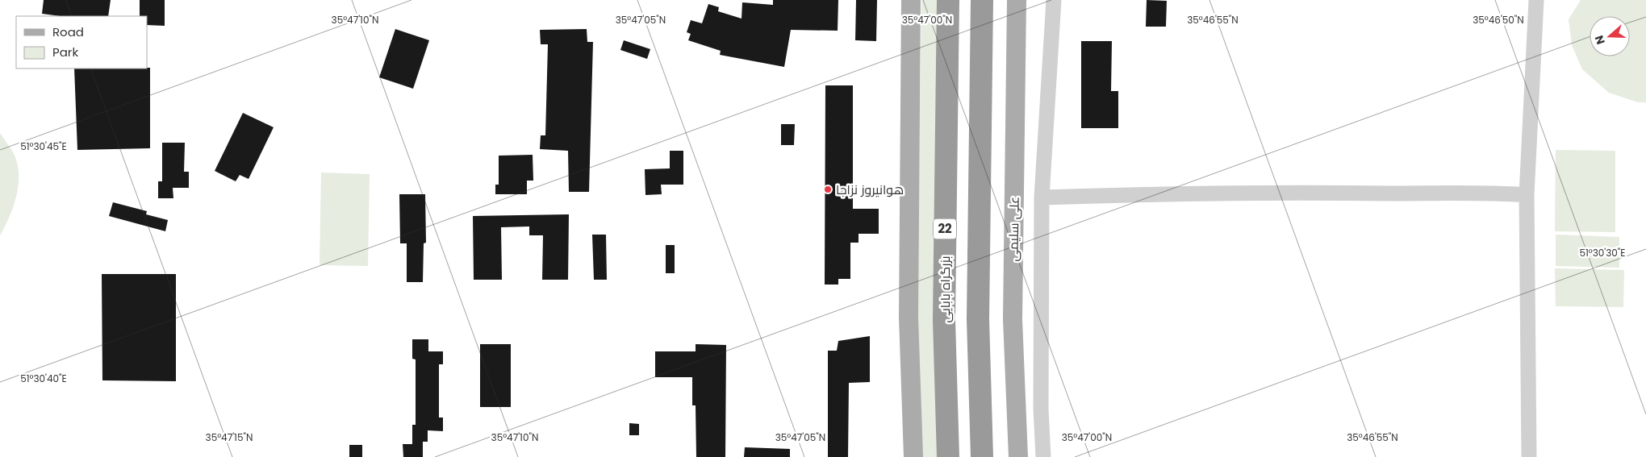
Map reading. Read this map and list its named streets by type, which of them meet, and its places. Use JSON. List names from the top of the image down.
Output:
{
  "streets": {
    "highway": ["22", "بزرگراه بابایی"],
    "main road": ["علی سلیمی"]
  },
  "places": ["هوانیروز نزاجا"],
  "legend": ["Road", "Park"],
  "north": "left",
  "coordinates": [
    "35°47'10\"N",
    "35°47'05\"N",
    "35°47'00\"N",
    "35°46'50\"N",
    "35°46'55\"N",
    "51°30'45\"E",
    "51°30'30\"E",
    "51°30'40\"E",
    "35°47'15\"N"
  ]
}
